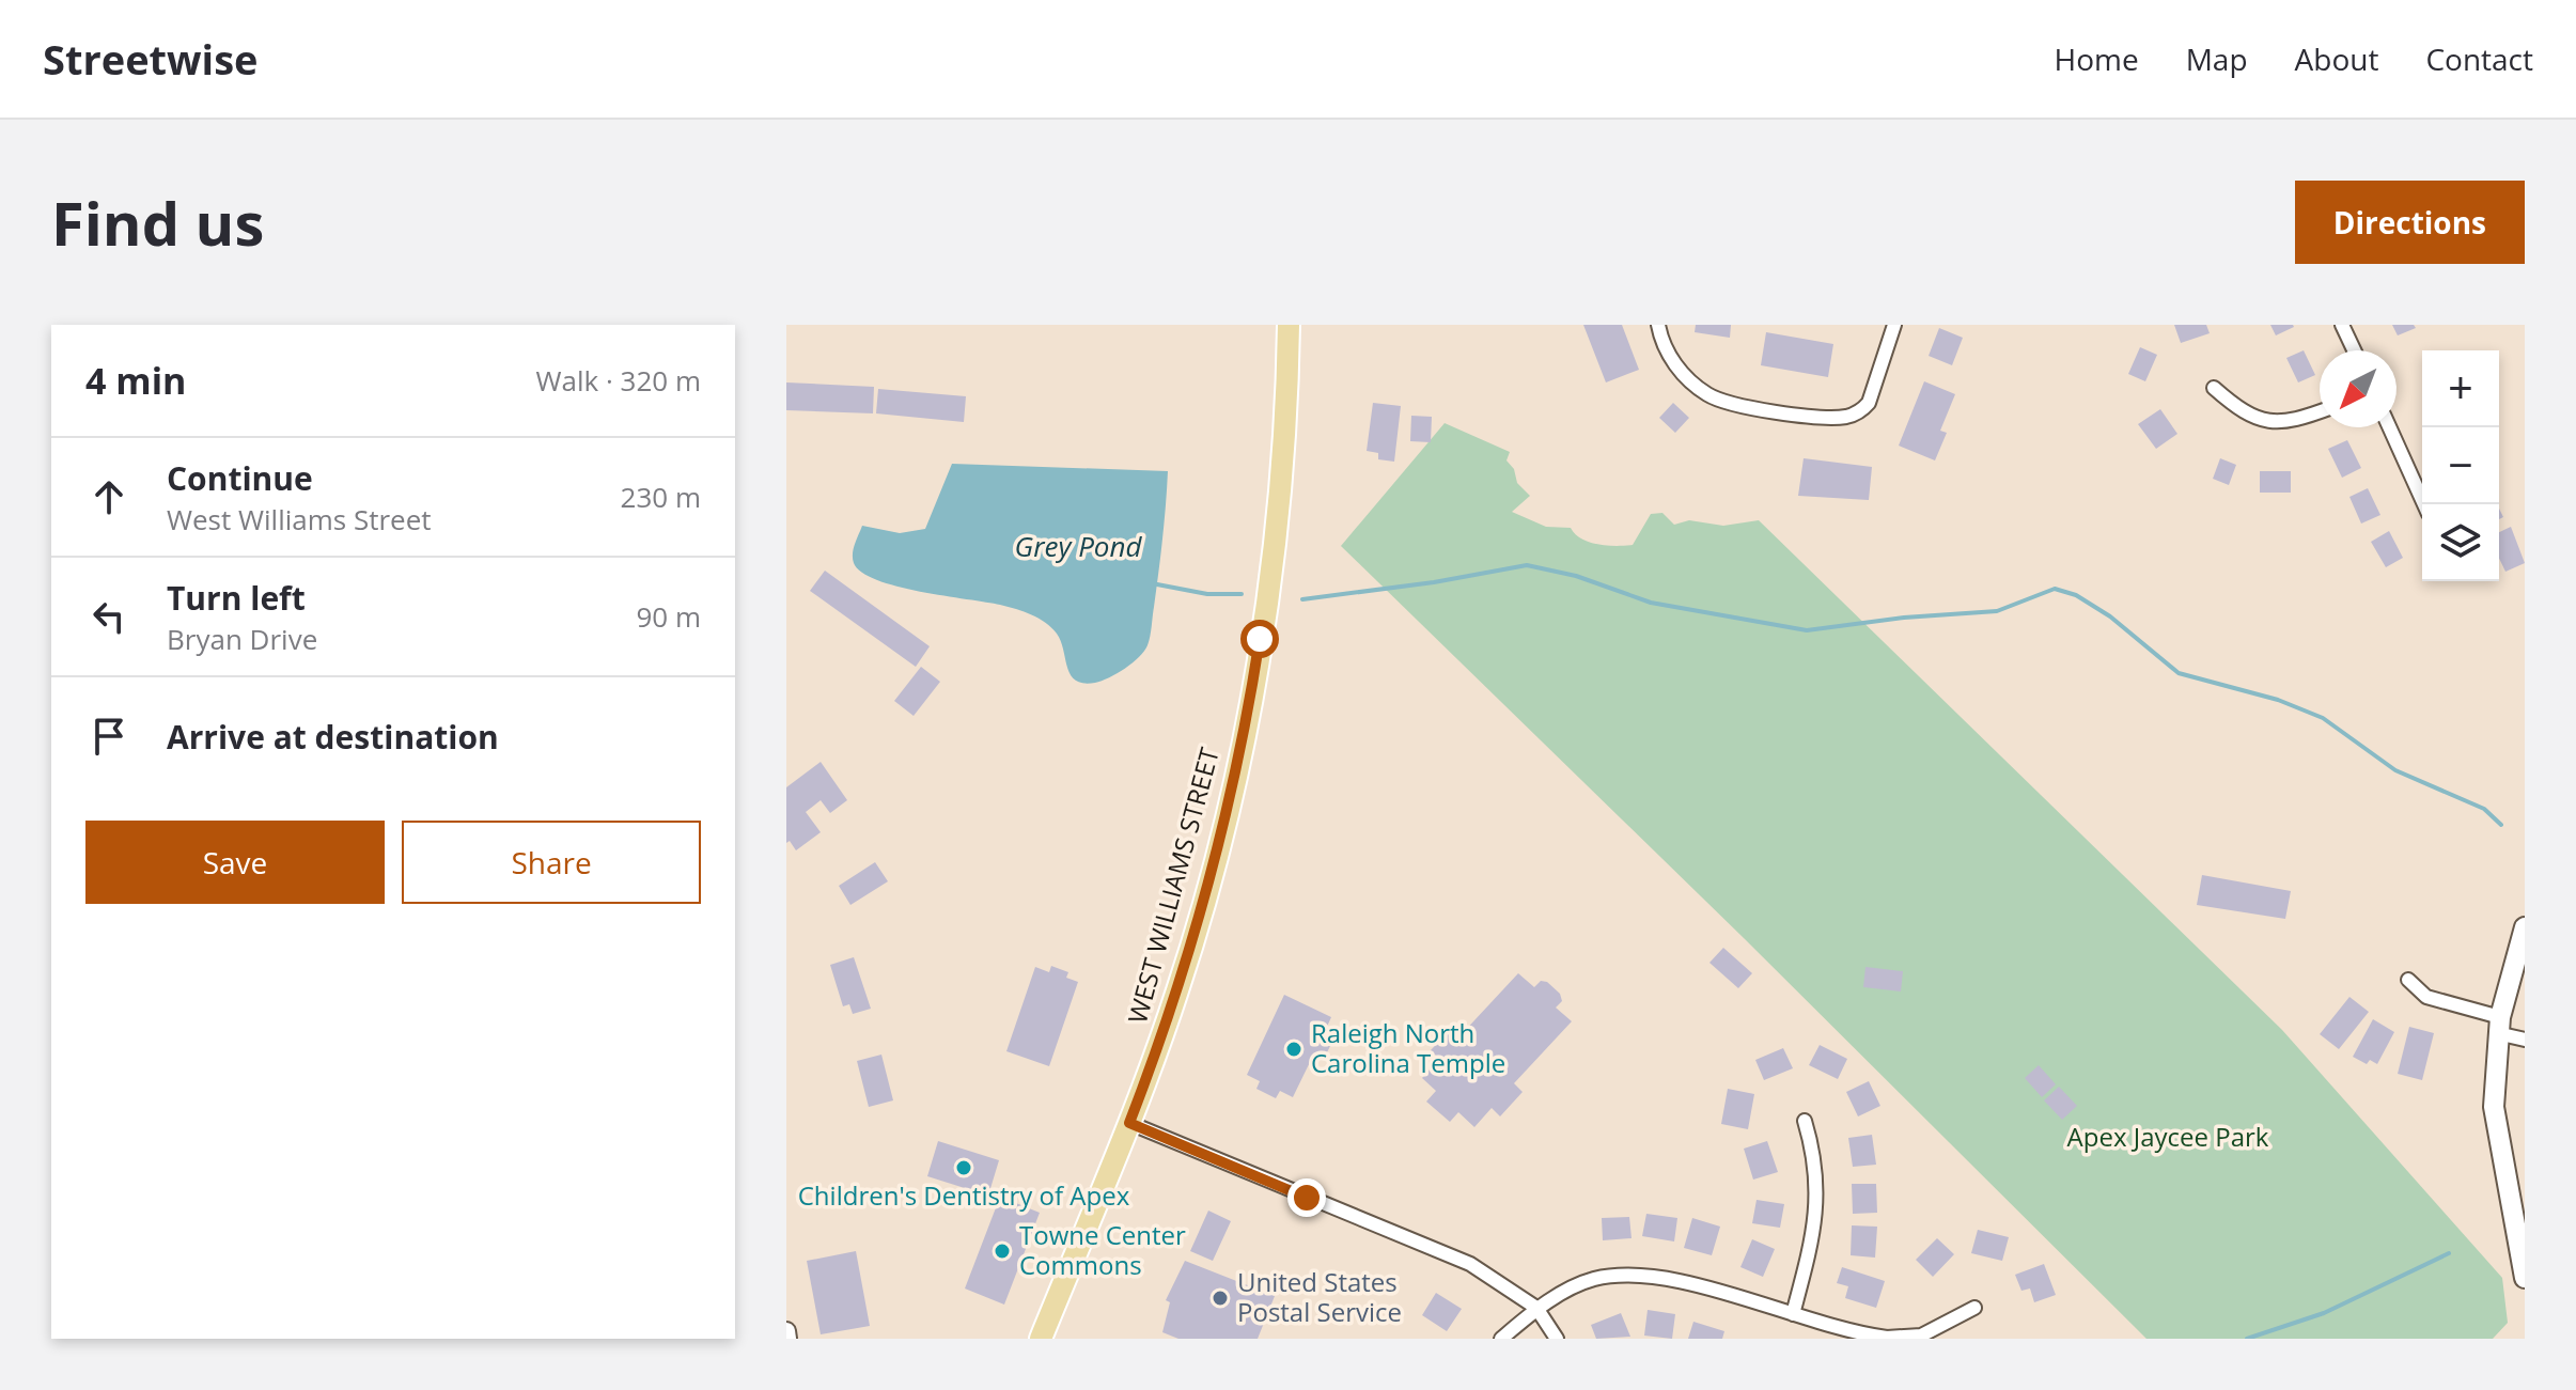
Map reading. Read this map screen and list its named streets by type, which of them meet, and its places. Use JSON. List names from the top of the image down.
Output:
{
  "streets": {
    "main road": ["WEST WILLIAMS STREET"]
  },
  "water": ["Grey Pond"],
  "parks": ["Apex Jaycee Park"],
  "places": [
    "Raleigh North Carolina Temple",
    "Children's Dentistry of Apex",
    "Towne Center Commons",
    "United States Postal Service"
  ],
  "north": "bottom left",
  "page": {
    "header": "Streetwise",
    "nav": [
      "Home",
      "Map",
      "About",
      "Contact"
    ],
    "buttons": [
      "Directions",
      ["Save", "Share"]
    ],
    "title": "Find us",
    "heading": ["4 min", "Walk · 320 m"],
    "map_buttons": ["+", "−"],
    "list": [
      ["Continue", "West Williams Street", "230 m"],
      ["Turn left", "Bryan Drive", "90 m"],
      "Arrive at destination"
    ]
  }
}
